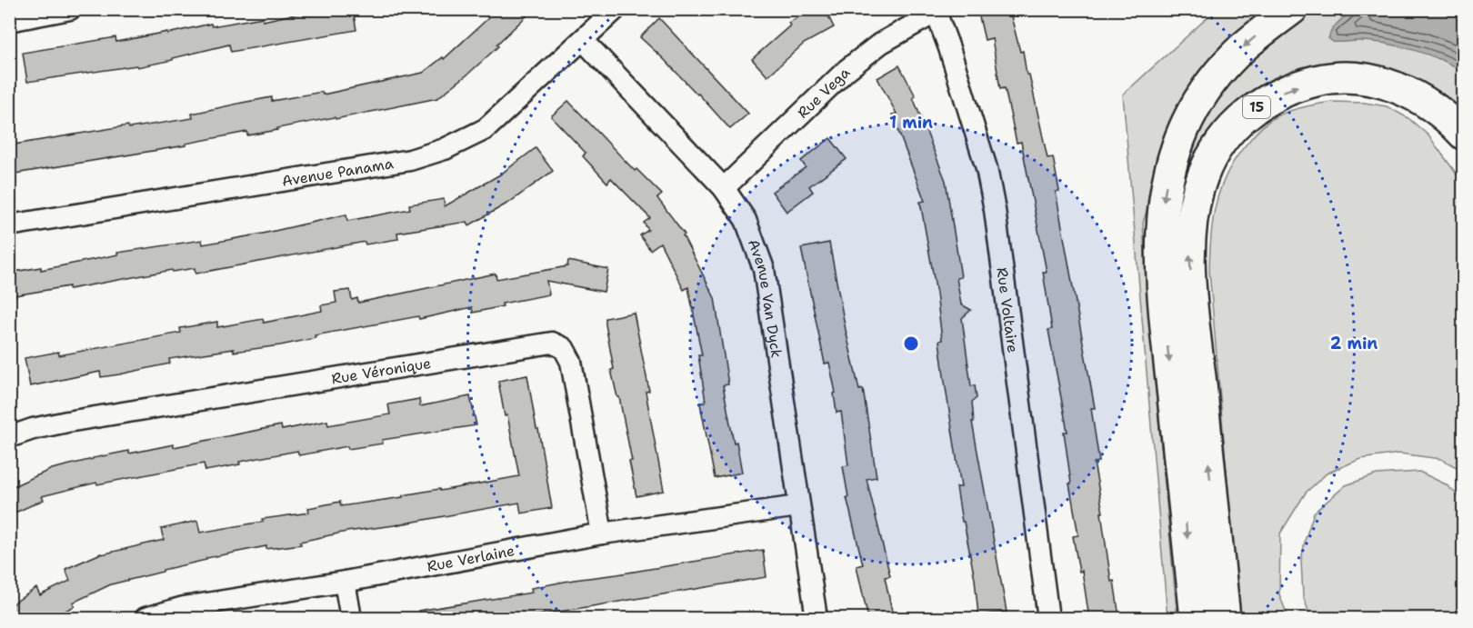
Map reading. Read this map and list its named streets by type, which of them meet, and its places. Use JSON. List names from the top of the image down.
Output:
{
  "streets": {
    "highway": ["15"],
    "street": [
      "Rue Vega",
      "Avenue Panama",
      "Avenue Van Dyck",
      "Rue Voltaire",
      "Rue Véronique",
      "Rue Verlaine"
    ]
  },
  "crossings": [
    ["Rue Vega", "Avenue Van Dyck"],
    ["Rue Vega", "Rue Voltaire"],
    ["Avenue Panama", "Avenue Van Dyck"],
    ["Avenue Van Dyck", "Rue Verlaine"],
    ["Rue Véronique", "Rue Verlaine"]
  ],
  "rings": ["1 min", "2 min"]
}
